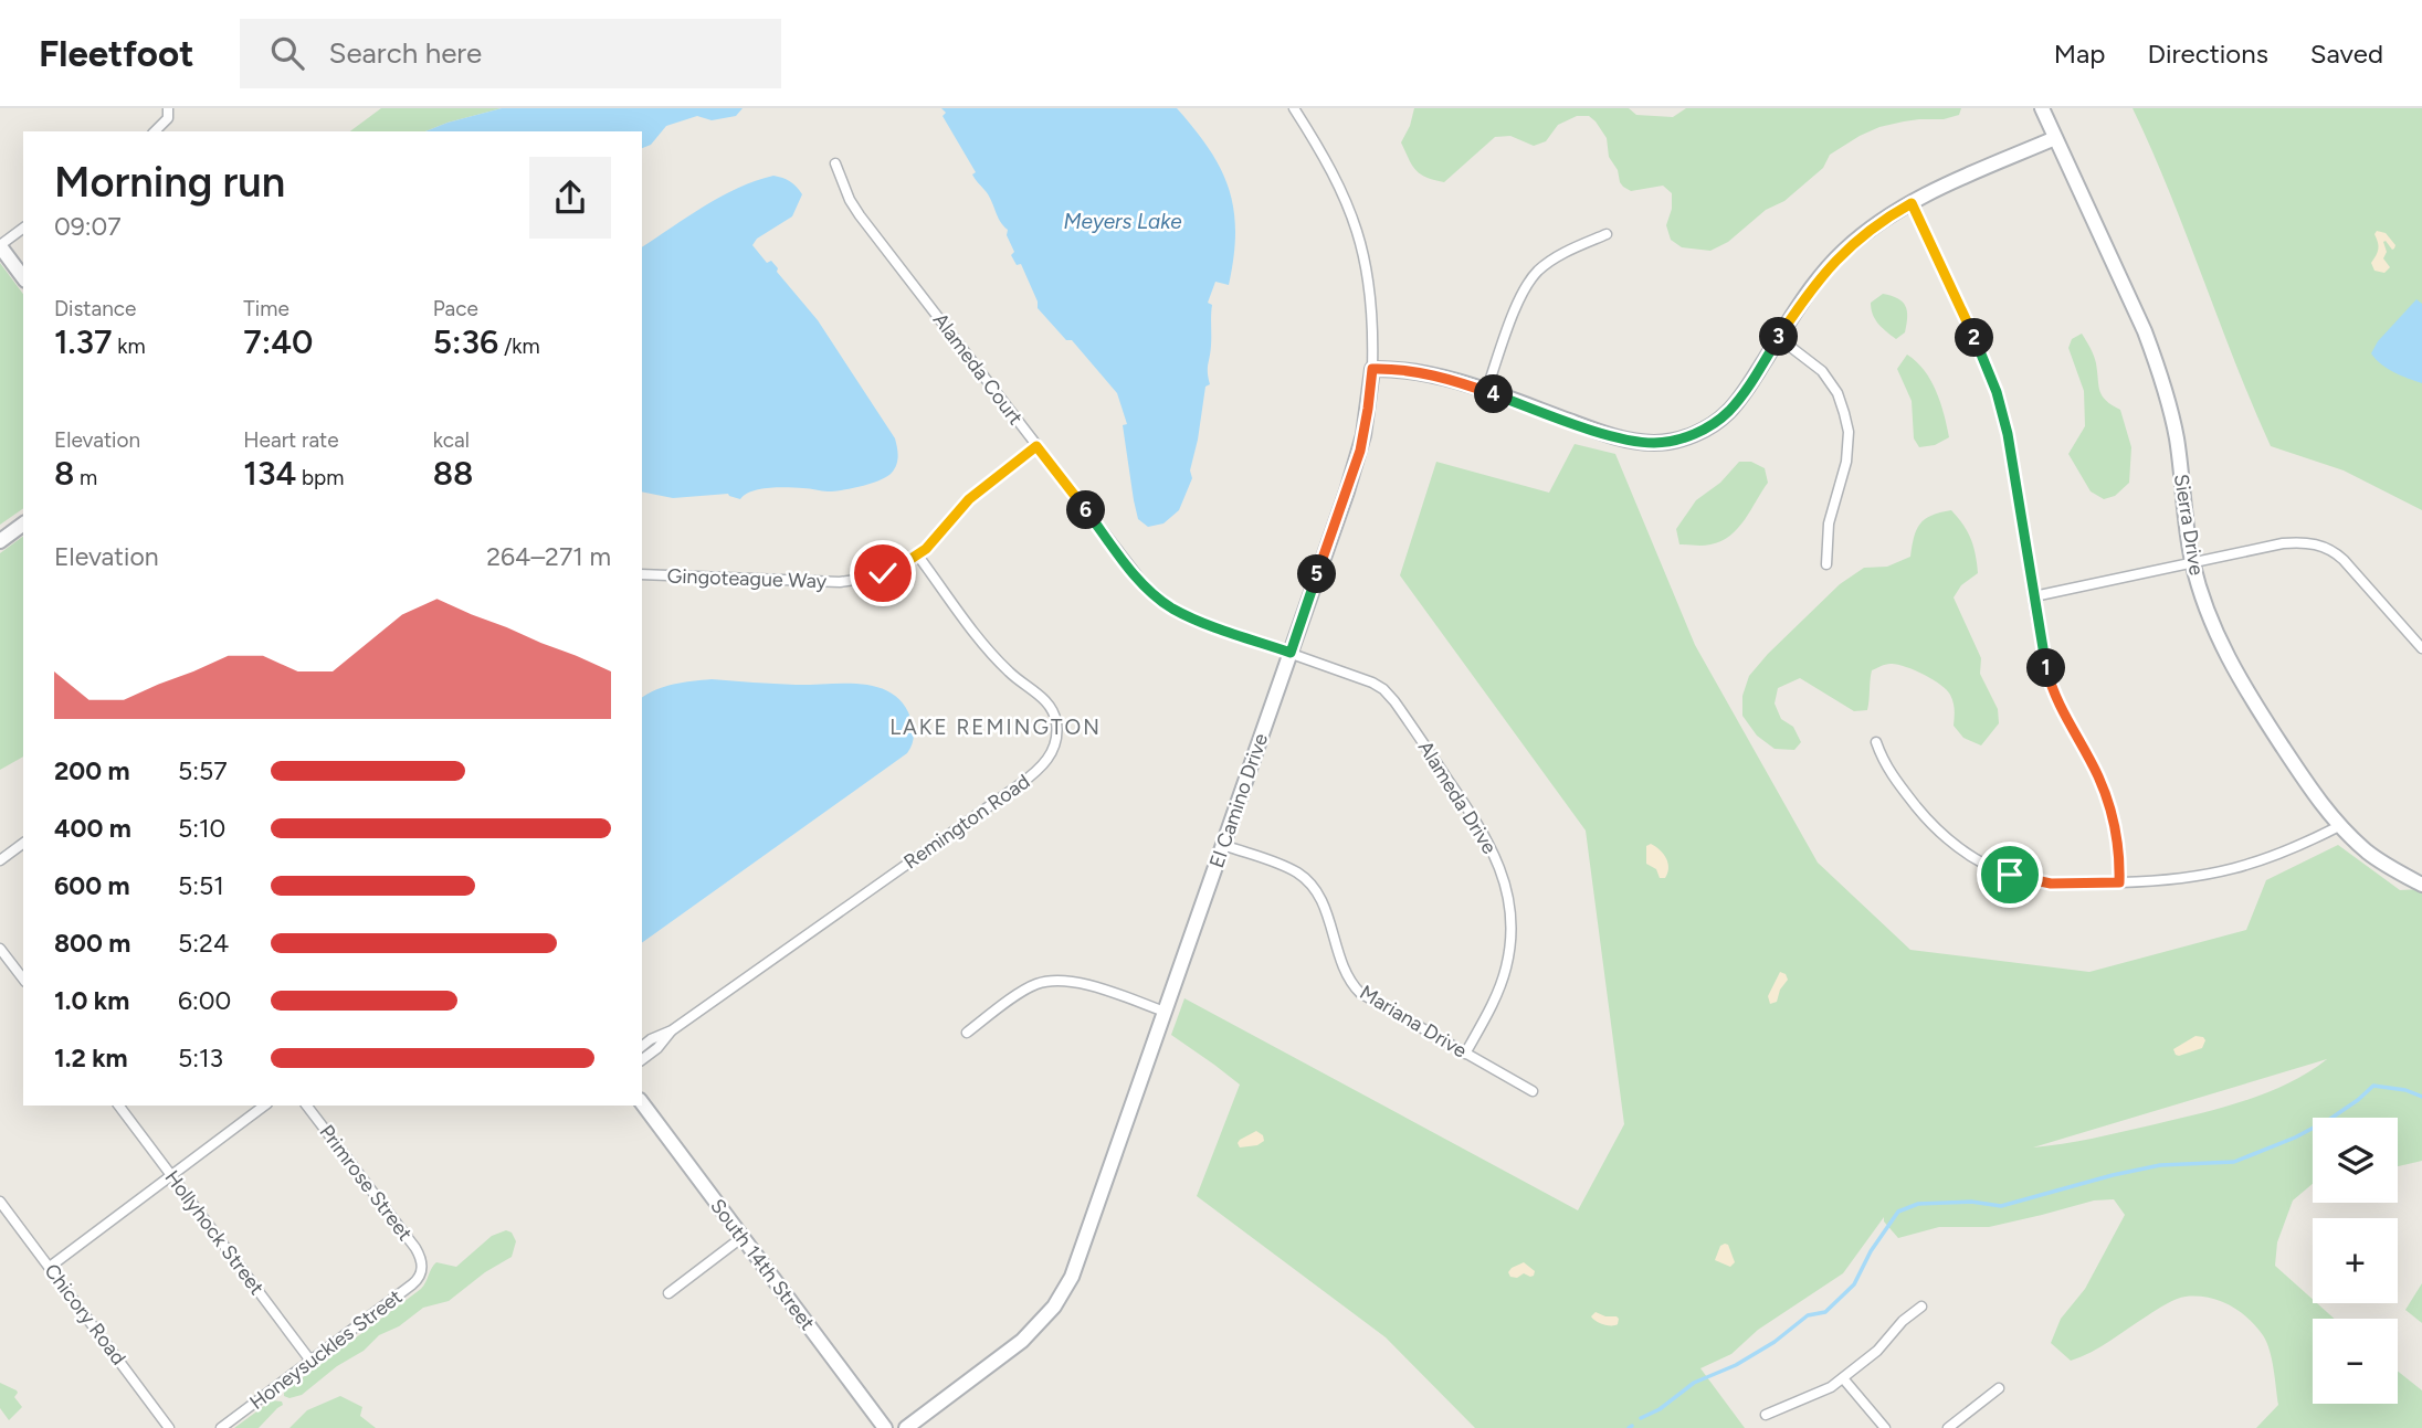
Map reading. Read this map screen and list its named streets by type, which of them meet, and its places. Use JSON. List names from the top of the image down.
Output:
{
  "streets": {
    "street": [
      "Alameda Court",
      "Sierra Drive",
      "Gingoteague Way",
      "Alameda Drive",
      "El Camino Drive",
      "Remington Road",
      "Mariana Drive",
      "Primrose Street",
      "Hollyhock Street",
      "South 14th Street",
      "Chicory Road",
      "Honeysuckles Street"
    ]
  },
  "crossings": [
    ["Alameda Court", "Gingoteague Way"],
    ["Alameda Court", "Alameda Drive"],
    ["Alameda Court", "El Camino Drive"],
    ["Gingoteague Way", "Remington Road"],
    ["Alameda Drive", "El Camino Drive"],
    ["Alameda Drive", "Mariana Drive"],
    ["El Camino Drive", "Mariana Drive"],
    ["Primrose Street", "Honeysuckles Street"],
    ["Hollyhock Street", "Honeysuckles Street"]
  ],
  "districts": ["LAKE REMINGTON"],
  "water": ["Meyers Lake"],
  "page": {
    "header": "Fleetfoot",
    "search": "Search here",
    "nav": ["Map", "Directions", "Saved"],
    "heading": ["Morning run", "09:07"],
    "stats": [
      ["Distance", "1.37 km"],
      ["Time", "7:40"],
      ["Pace", "5:36 /km"],
      ["Elevation", "8 m"],
      ["Heart rate", "134 bpm"],
      ["kcal", "88"]
    ],
    "pins": [
      "3",
      "2",
      "4",
      "6",
      "5",
      "1"
    ],
    "chart": ["Elevation", "264–271 m"],
    "list": [
      {
        "name": "200 m",
        "note": "5:57"
      },
      {
        "name": "400 m",
        "note": "5:10"
      },
      {
        "name": "600 m",
        "note": "5:51"
      },
      {
        "name": "800 m",
        "note": "5:24"
      },
      {
        "name": "1.0 km",
        "note": "6:00"
      },
      {
        "name": "1.2 km",
        "note": "5:13"
      }
    ],
    "map_buttons": ["+", "−"]
  }
}
